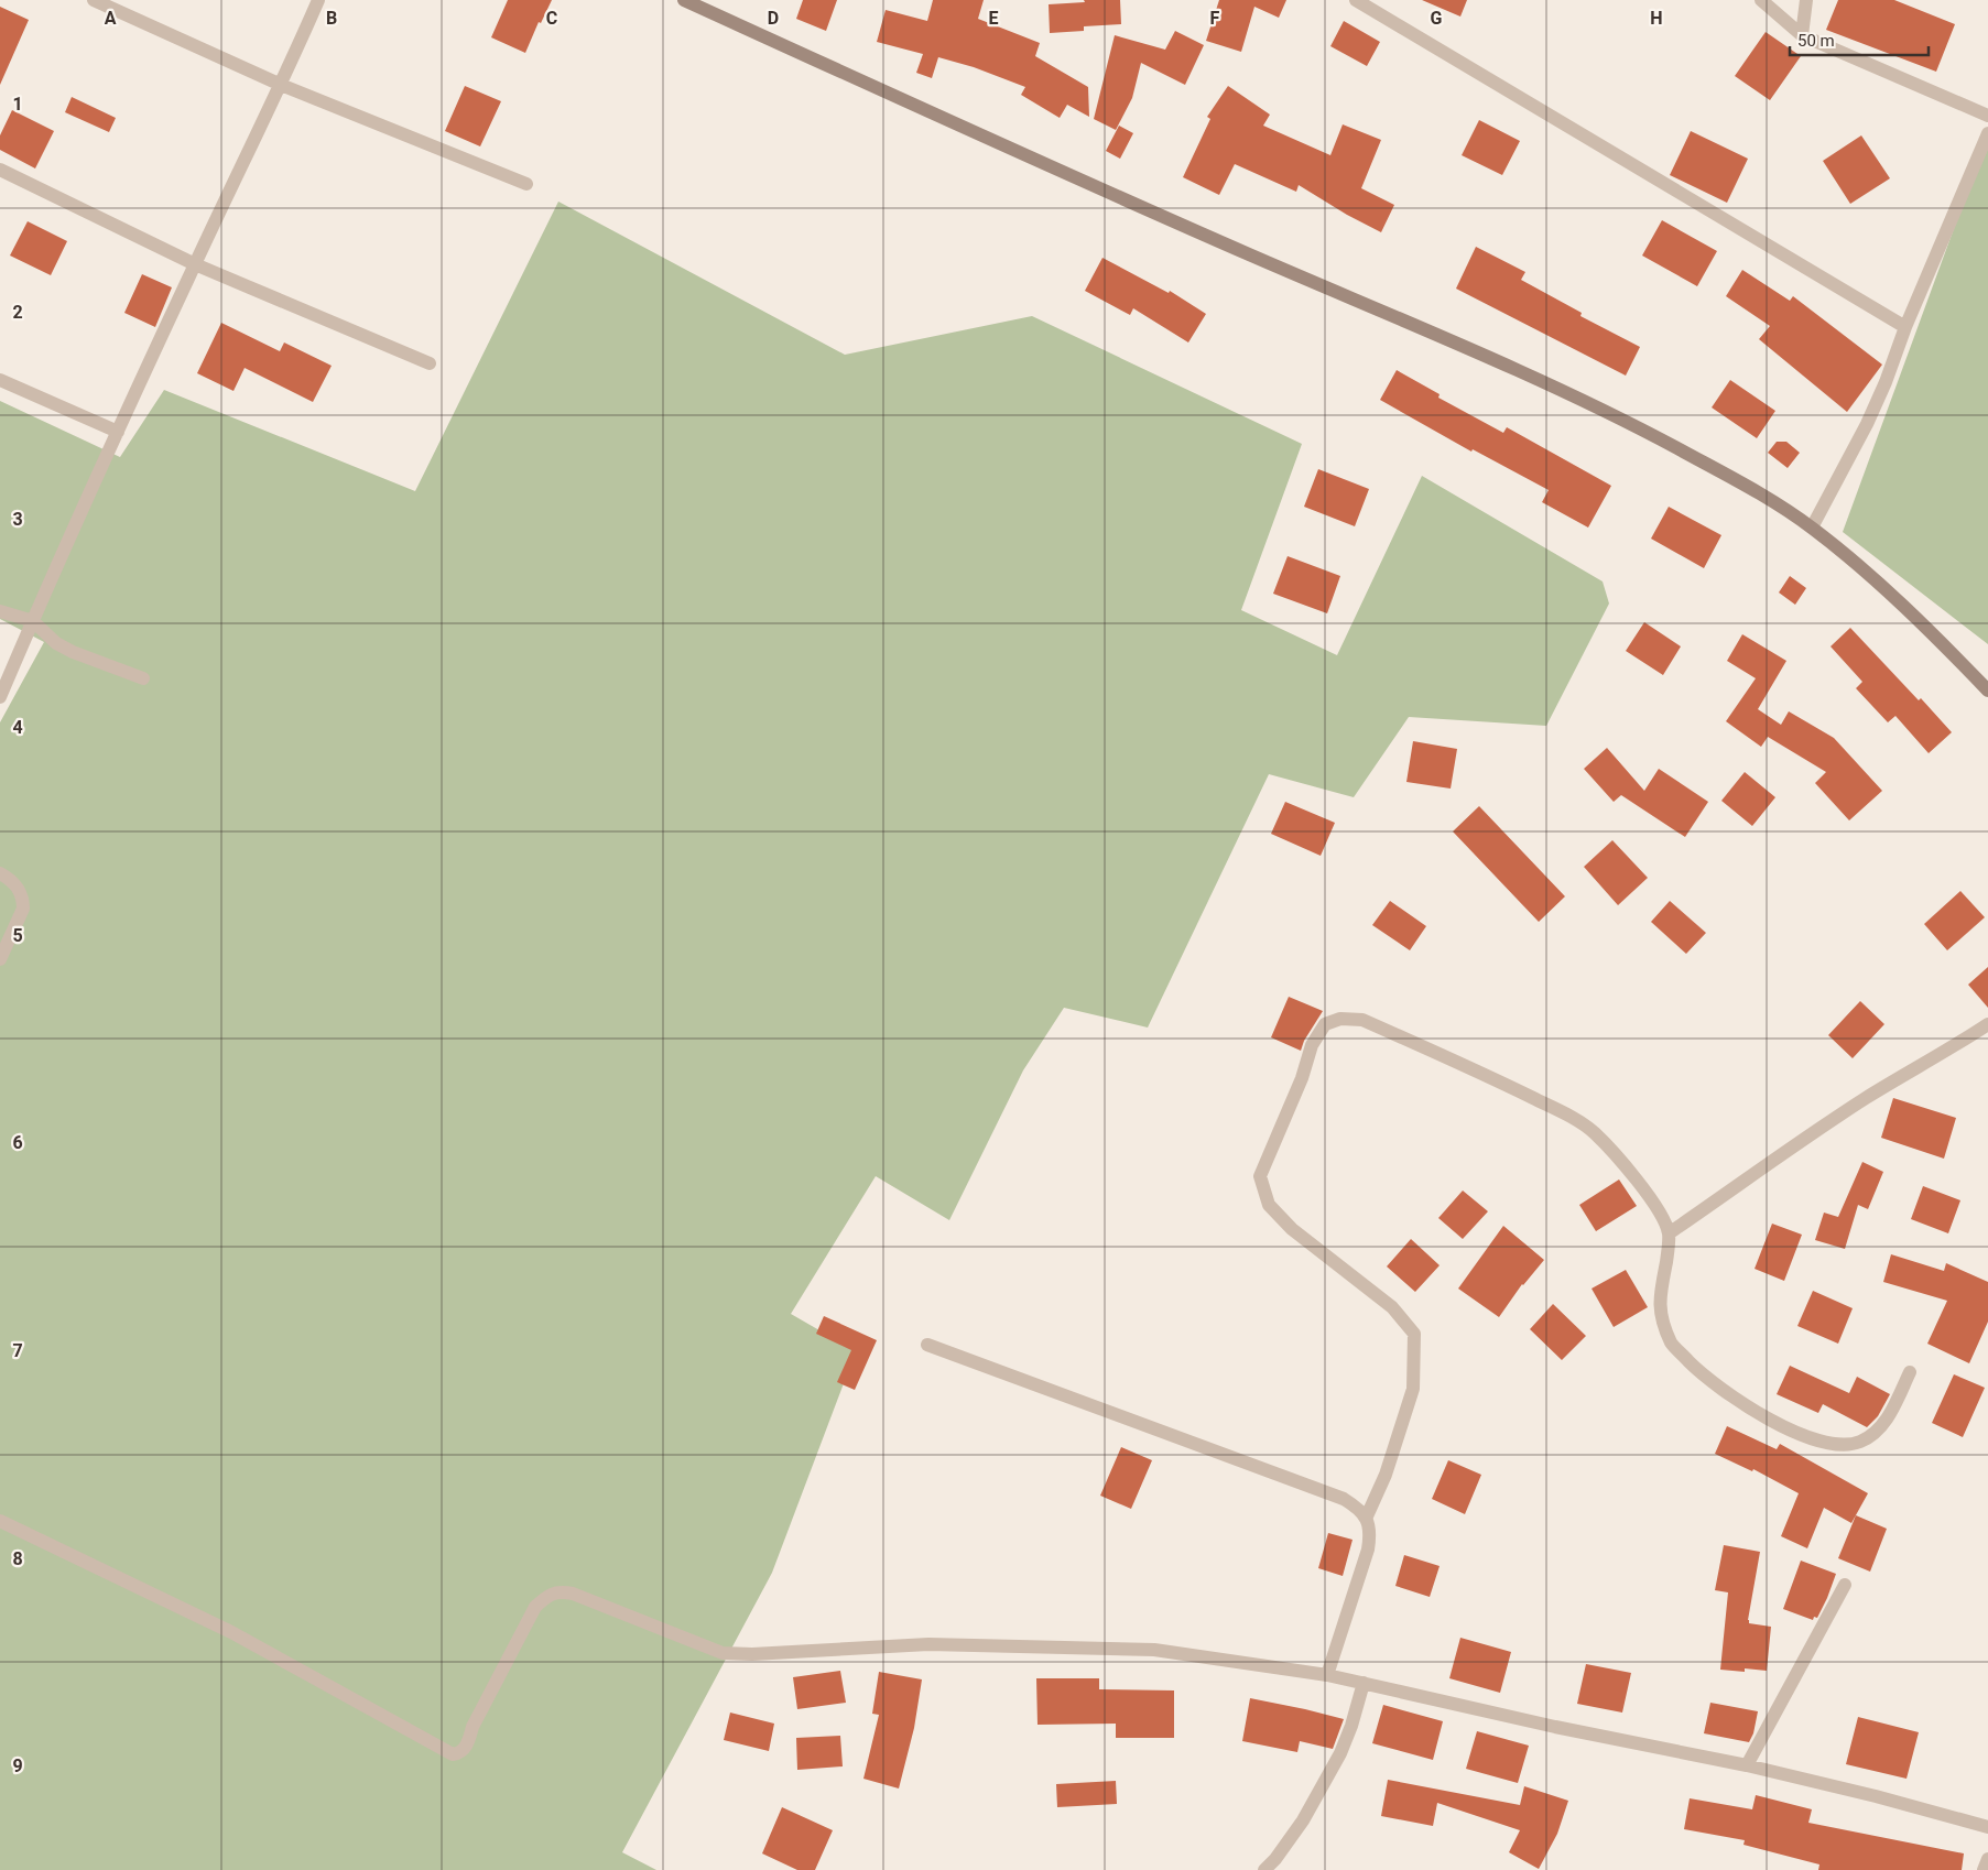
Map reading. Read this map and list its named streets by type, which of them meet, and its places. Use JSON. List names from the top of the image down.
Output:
{
  "scale_bar": "50 m",
  "grid": {
    "columns": [
      "A",
      "B",
      "C",
      "D",
      "E",
      "F",
      "G",
      "H"
    ],
    "rows": [
      "1",
      "2",
      "3",
      "4",
      "5",
      "6",
      "7",
      "8",
      "9"
    ]
  }
}
